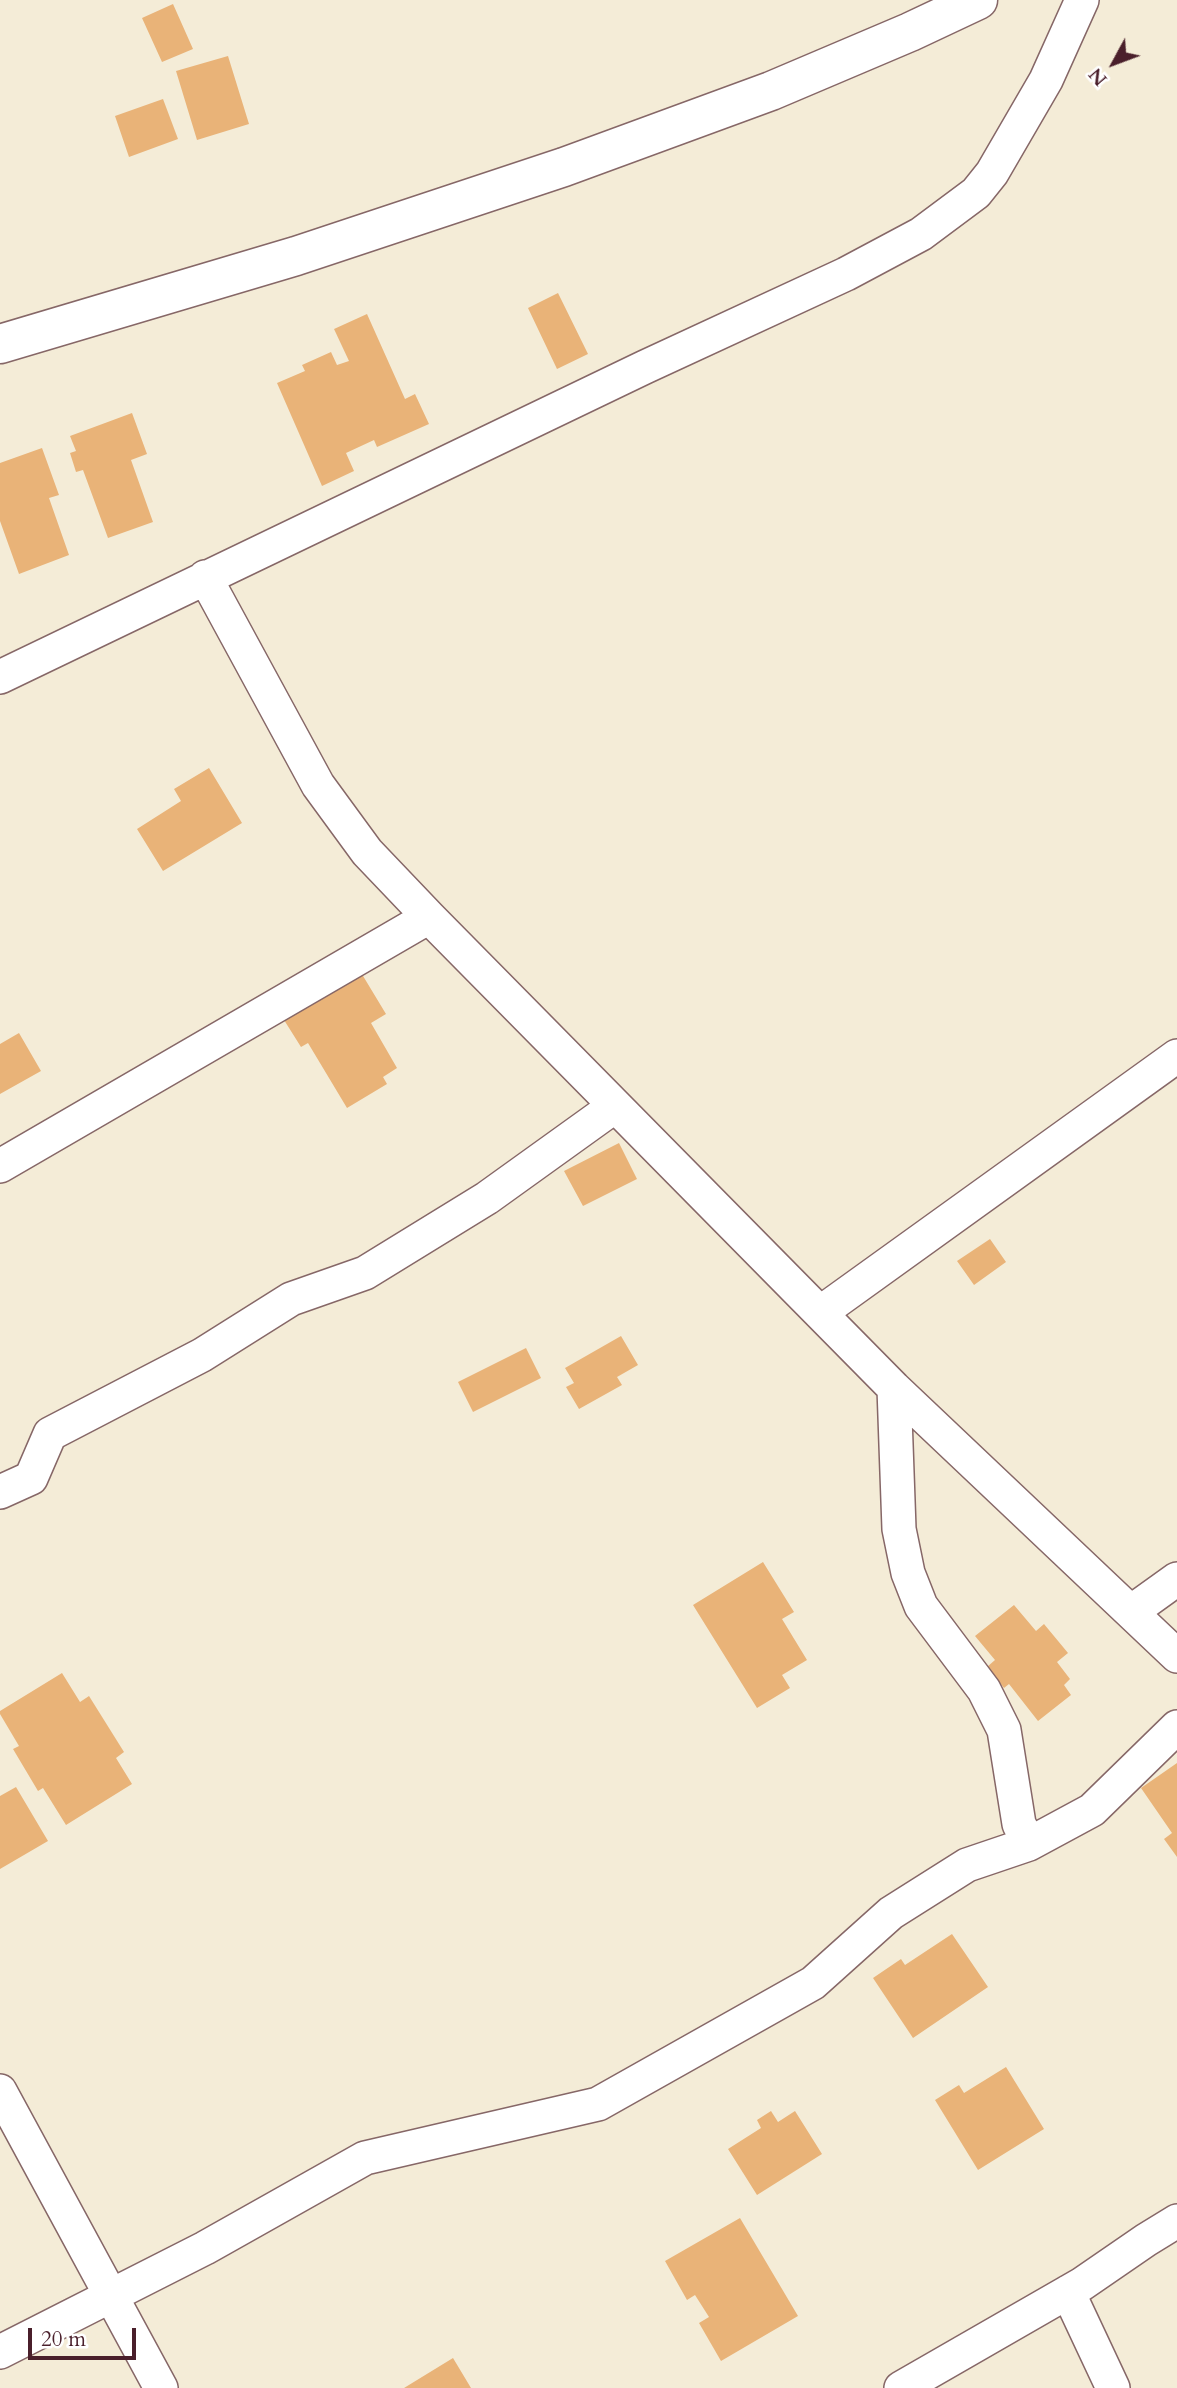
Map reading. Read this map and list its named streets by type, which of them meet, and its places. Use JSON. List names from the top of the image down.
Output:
{
  "scale_bar": "20 m",
  "north": "bottom left"
}
